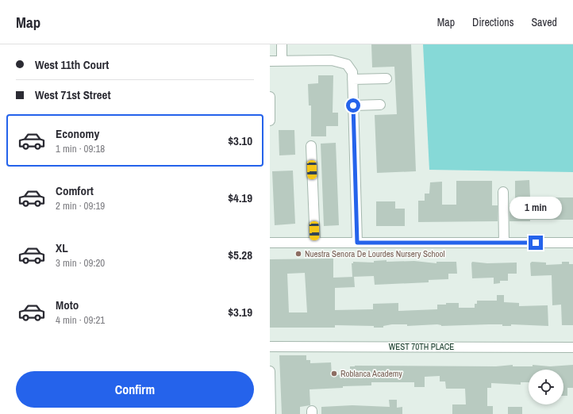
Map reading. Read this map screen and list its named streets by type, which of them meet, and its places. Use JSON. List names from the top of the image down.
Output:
{
  "streets": {
    "street": ["WEST 70TH PLACE"]
  },
  "places": ["Nuestra Senora De Lourdes Nursery School", "Roblanca Academy"],
  "page": {
    "header": "Map",
    "nav": ["Map", "Directions", "Saved"],
    "banner": ["West 11th Court", "West 71st Street"],
    "list": [
      {
        "name": "Economy",
        "note": "1 min · 09:18",
        "value": "$3.10"
      },
      {
        "name": "Comfort",
        "note": "2 min · 09:19",
        "value": "$4.19"
      },
      {
        "name": "XL",
        "note": "3 min · 09:20",
        "value": "$5.28"
      },
      {
        "name": "Moto",
        "note": "4 min · 09:21",
        "value": "$3.19"
      }
    ],
    "bubble": "1 min",
    "buttons": "Confirm"
  }
}
